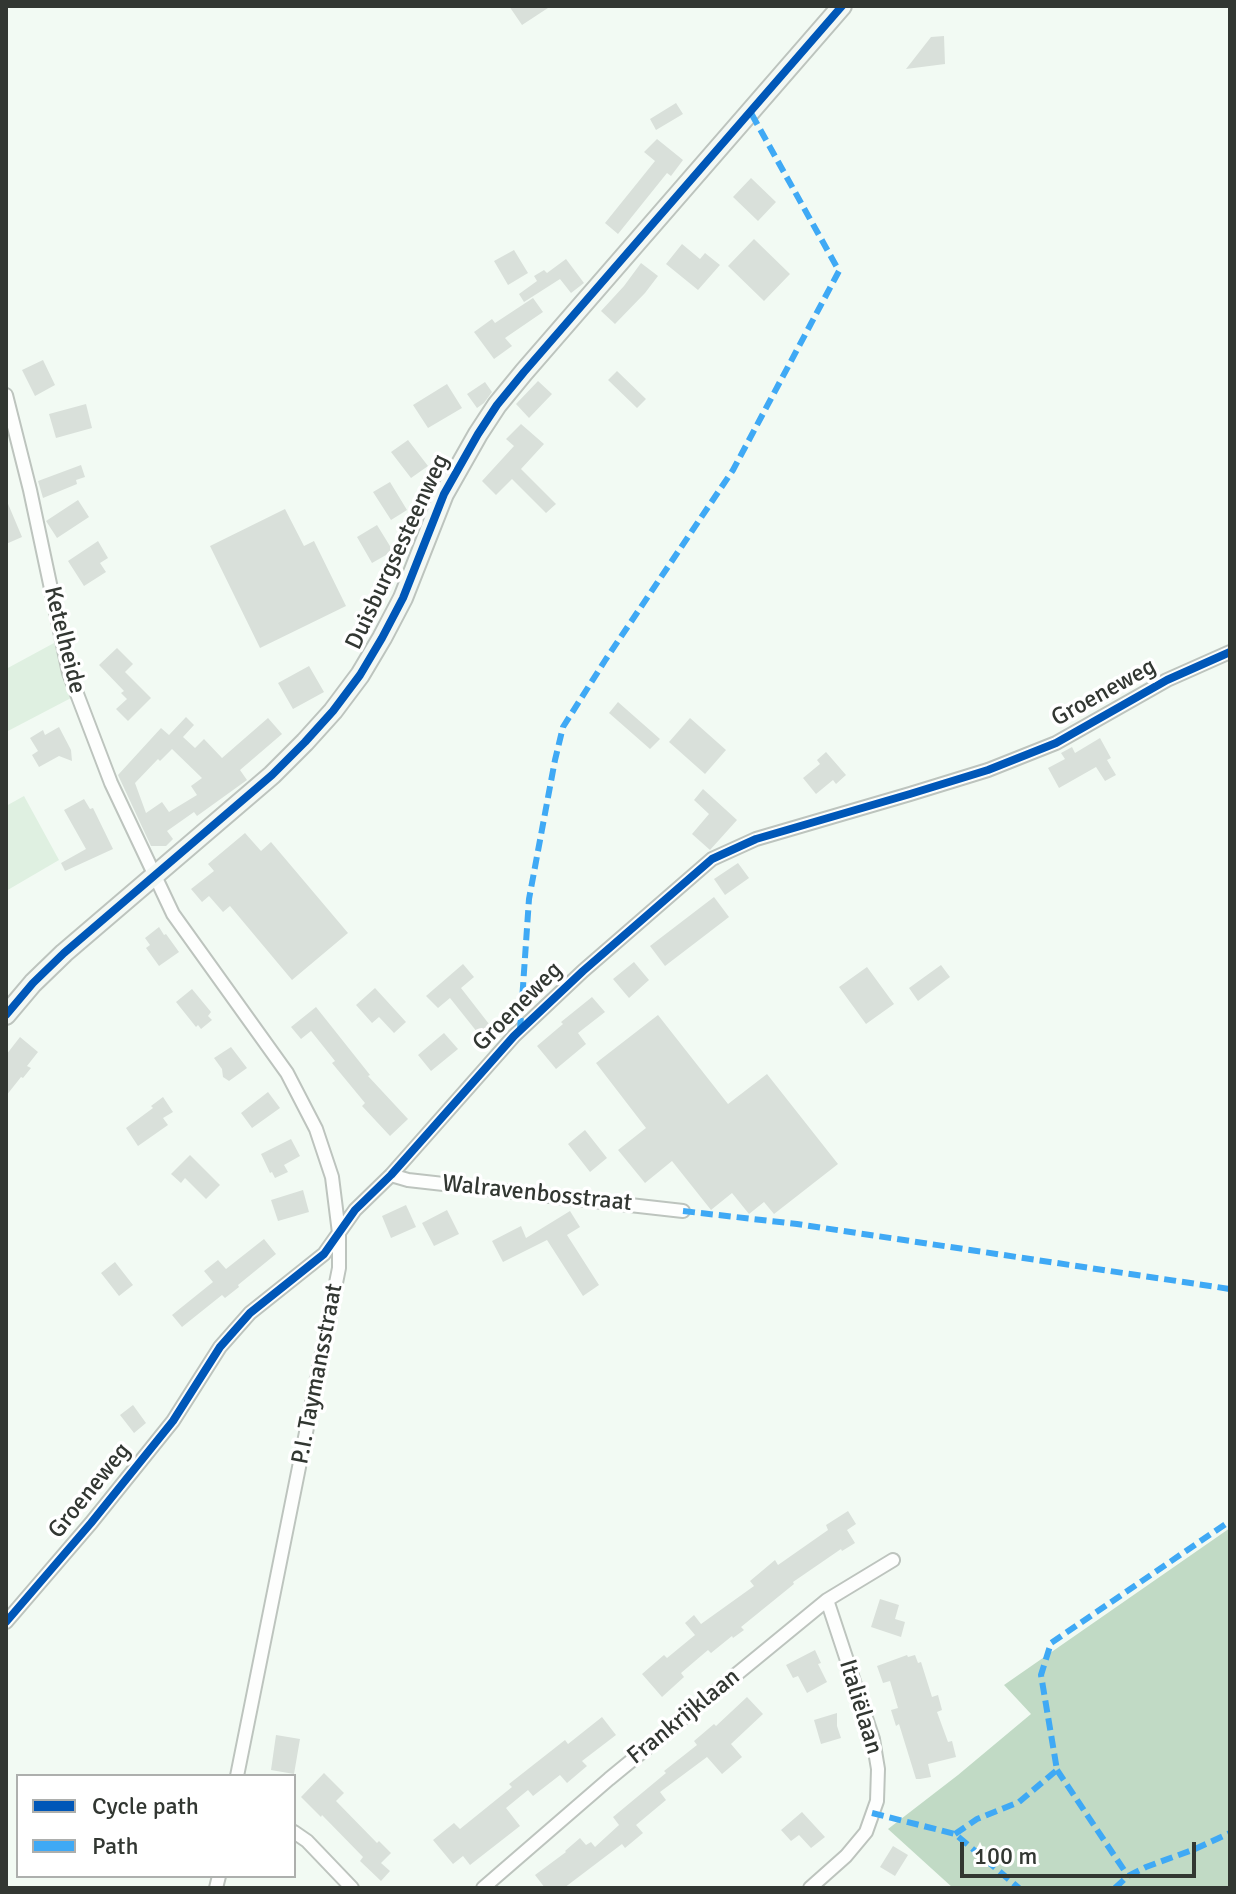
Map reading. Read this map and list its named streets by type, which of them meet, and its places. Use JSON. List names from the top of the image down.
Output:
{
  "streets": {
    "street": [
      "Duisburgsesteenweg",
      "Ketelheide",
      "Groeneweg",
      "Walravenbosstraat",
      "P.I. Taymansstraat",
      "Italiëlaan",
      "Frankrijklaan"
    ]
  },
  "crossings": [
    ["Duisburgsesteenweg", "Ketelheide"],
    ["Duisburgsesteenweg", "P.I. Taymansstraat"],
    ["Ketelheide", "P.I. Taymansstraat"],
    ["Groeneweg", "Walravenbosstraat"],
    ["Groeneweg", "P.I. Taymansstraat"],
    ["Italiëlaan", "Frankrijklaan"]
  ],
  "legend": ["Cycle path", "Path"],
  "scale_bar": "100 m"
}
